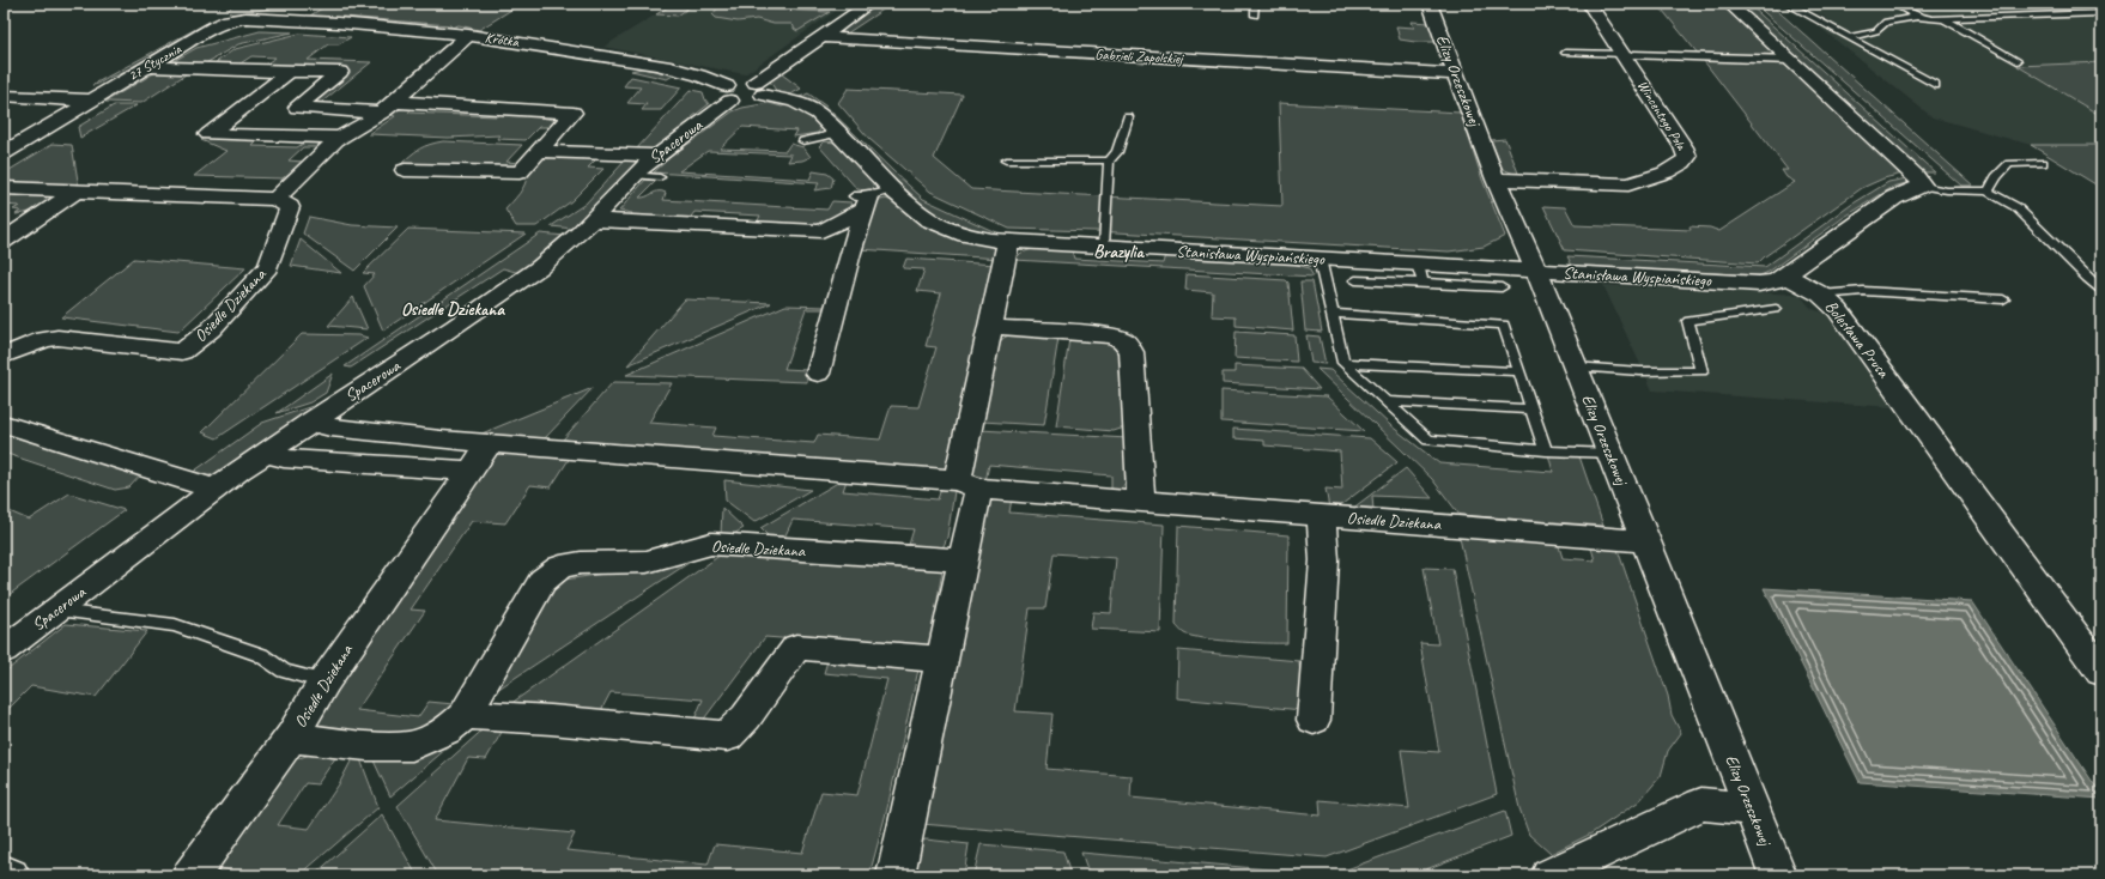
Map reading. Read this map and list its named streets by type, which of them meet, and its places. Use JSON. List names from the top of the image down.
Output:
{
  "streets": {
    "street": [
      "Krótka",
      "Gabrieli Zapolskiej",
      "27 Stycznia",
      "Elizy Orzeszkowej",
      "Wincentego Pola",
      "Spacerowa",
      "Stanisława Wyspiańskiego",
      "Osiedle Dziekana",
      "Bolesława Prusa"
    ]
  },
  "crossings": [
    ["Krótka", "27 Stycznia"],
    ["Krótka", "Spacerowa"],
    ["Gabrieli Zapolskiej", "Elizy Orzeszkowej"],
    ["Elizy Orzeszkowej", "Wincentego Pola"],
    ["Elizy Orzeszkowej", "Stanisława Wyspiańskiego"],
    ["Elizy Orzeszkowej", "Osiedle Dziekana"],
    ["Spacerowa", "Osiedle Dziekana"],
    ["Stanisława Wyspiańskiego", "Bolesława Prusa"]
  ],
  "districts": ["Brazylia", "Osiedle Dziekana"]
}
